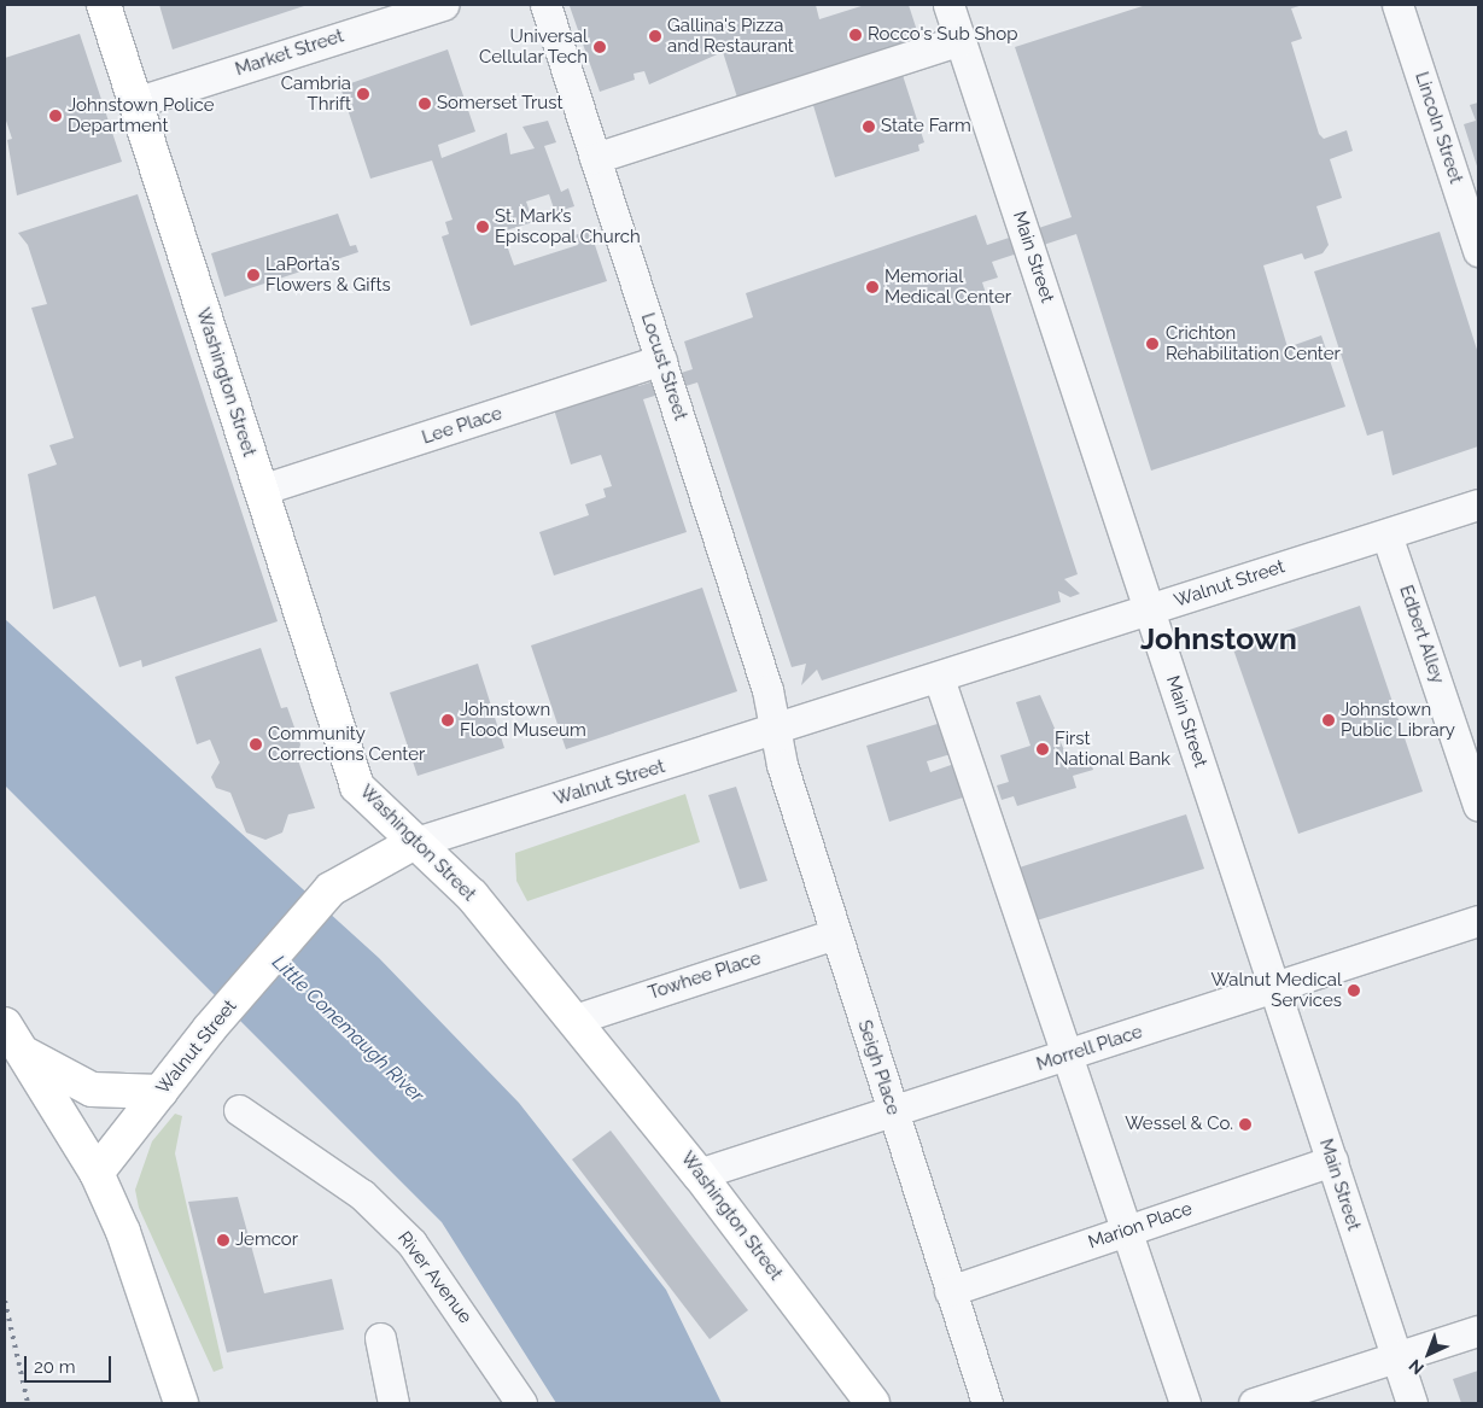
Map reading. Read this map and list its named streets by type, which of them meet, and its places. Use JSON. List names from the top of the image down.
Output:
{
  "streets": {
    "main road": ["Washington Street", "Walnut Street"],
    "street": [
      "Market Street",
      "Lincoln Street",
      "Main Street",
      "Locust Street",
      "Lee Place",
      "Edbert Alley",
      "Towhee Place",
      "Morrell Place",
      "Seigh Place",
      "Marion Place",
      "River Avenue"
    ]
  },
  "crossings": [
    ["Market Street", "Washington Street"],
    ["Main Street", "Walnut Street"],
    ["Main Street", "Morrell Place"],
    ["Main Street", "Marion Place"],
    ["Locust Street", "Lee Place"],
    ["Locust Street", "Walnut Street"],
    ["Locust Street", "Seigh Place"],
    ["Washington Street", "Lee Place"],
    ["Washington Street", "Walnut Street"],
    ["Washington Street", "Towhee Place"],
    ["Washington Street", "Morrell Place"],
    ["Walnut Street", "Edbert Alley"],
    ["Walnut Street", "Seigh Place"],
    ["Towhee Place", "Seigh Place"],
    ["Morrell Place", "Seigh Place"],
    ["Seigh Place", "Marion Place"]
  ],
  "districts": ["Johnstown"],
  "water": ["Little Conemaugh River"],
  "places": [
    "Rocco's Sub Shop",
    "Gallina's Pizza and Restaurant",
    "Universal Cellular Tech",
    "Cambria Thrift",
    "Somerset Trust",
    "Johnstown Police Department",
    "State Farm",
    "St. Mark’s Episcopal Church",
    "LaPorta’s Flowers & Gifts",
    "Memorial Medical Center",
    "Crichton Rehabilitation Center",
    "Johnstown Flood Museum",
    "Johnstown Public Library",
    "Community Corrections Center",
    "First National Bank",
    "Walnut Medical Services",
    "Wessel & Co.",
    "Jemcor"
  ],
  "scale_bar": "20 m",
  "north": "bottom left"
}
